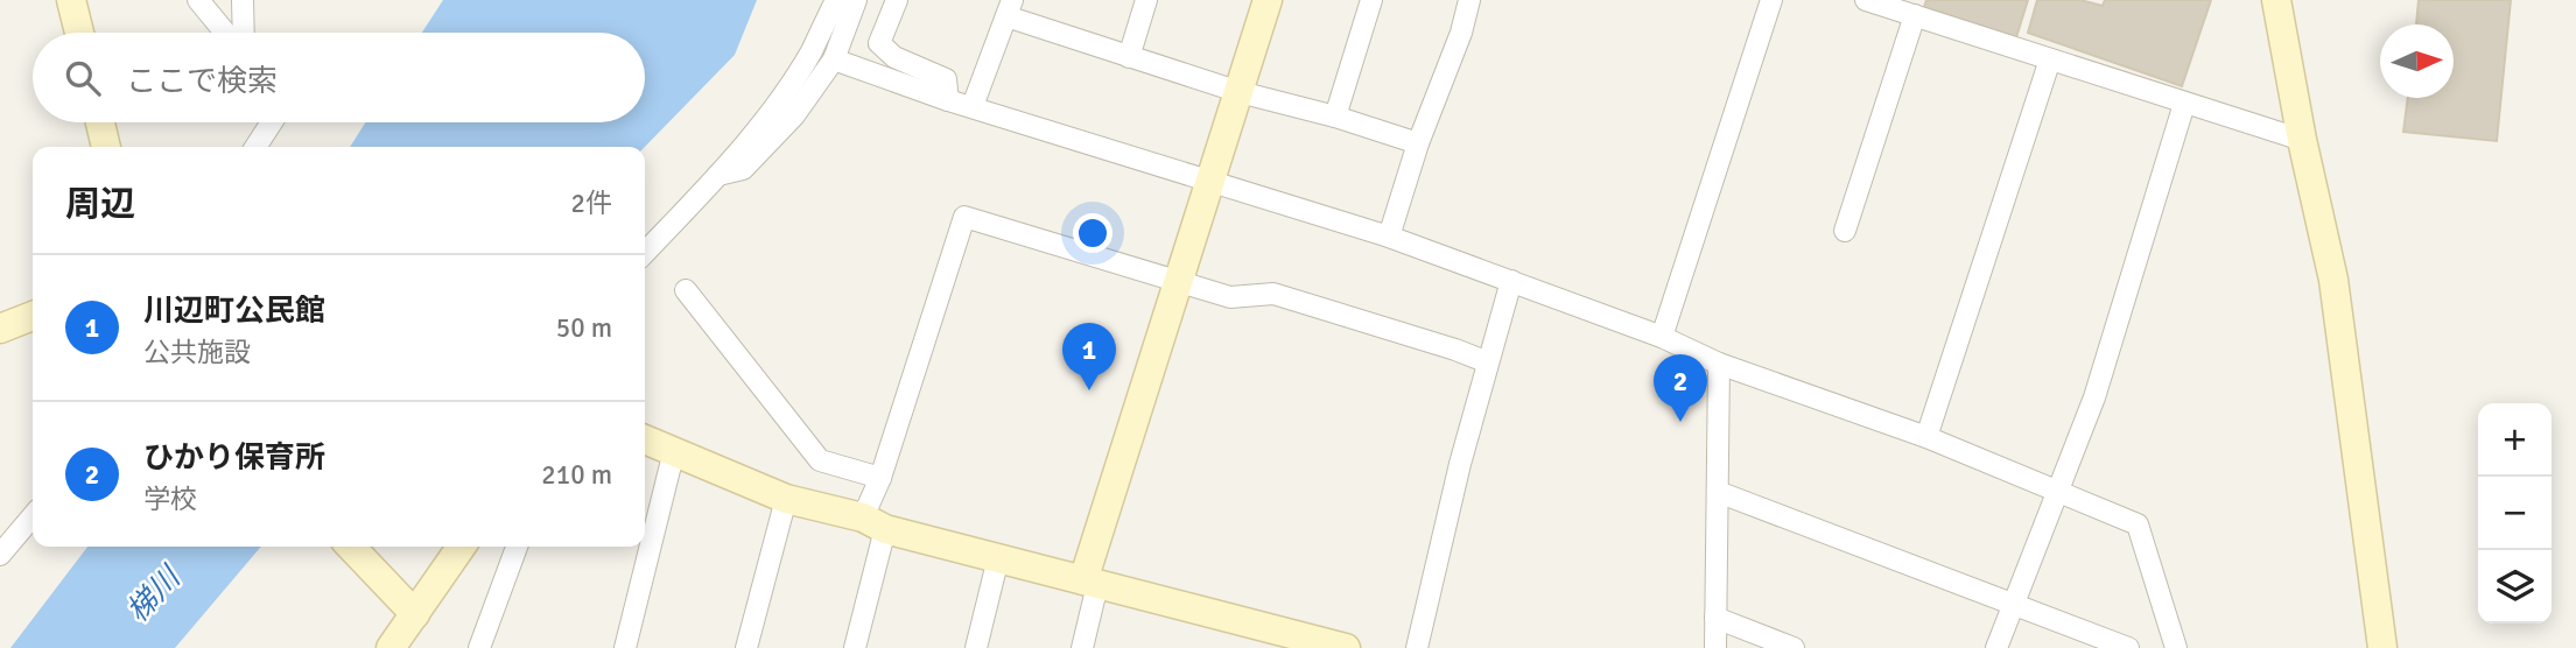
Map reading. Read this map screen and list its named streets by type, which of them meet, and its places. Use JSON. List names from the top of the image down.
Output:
{
  "water": ["梯川"],
  "north": "right",
  "page": {
    "search": "ここで検索",
    "heading": ["周辺", "2件"],
    "list": [
      {
        "mark": "1",
        "name": "川辺町公民館",
        "note": "公共施設",
        "value": "50 m"
      },
      {
        "mark": "2",
        "name": "ひかり保育所",
        "note": "学校",
        "value": "210 m"
      }
    ],
    "pins": ["1", "2"],
    "map_buttons": ["+", "−"]
  }
}
